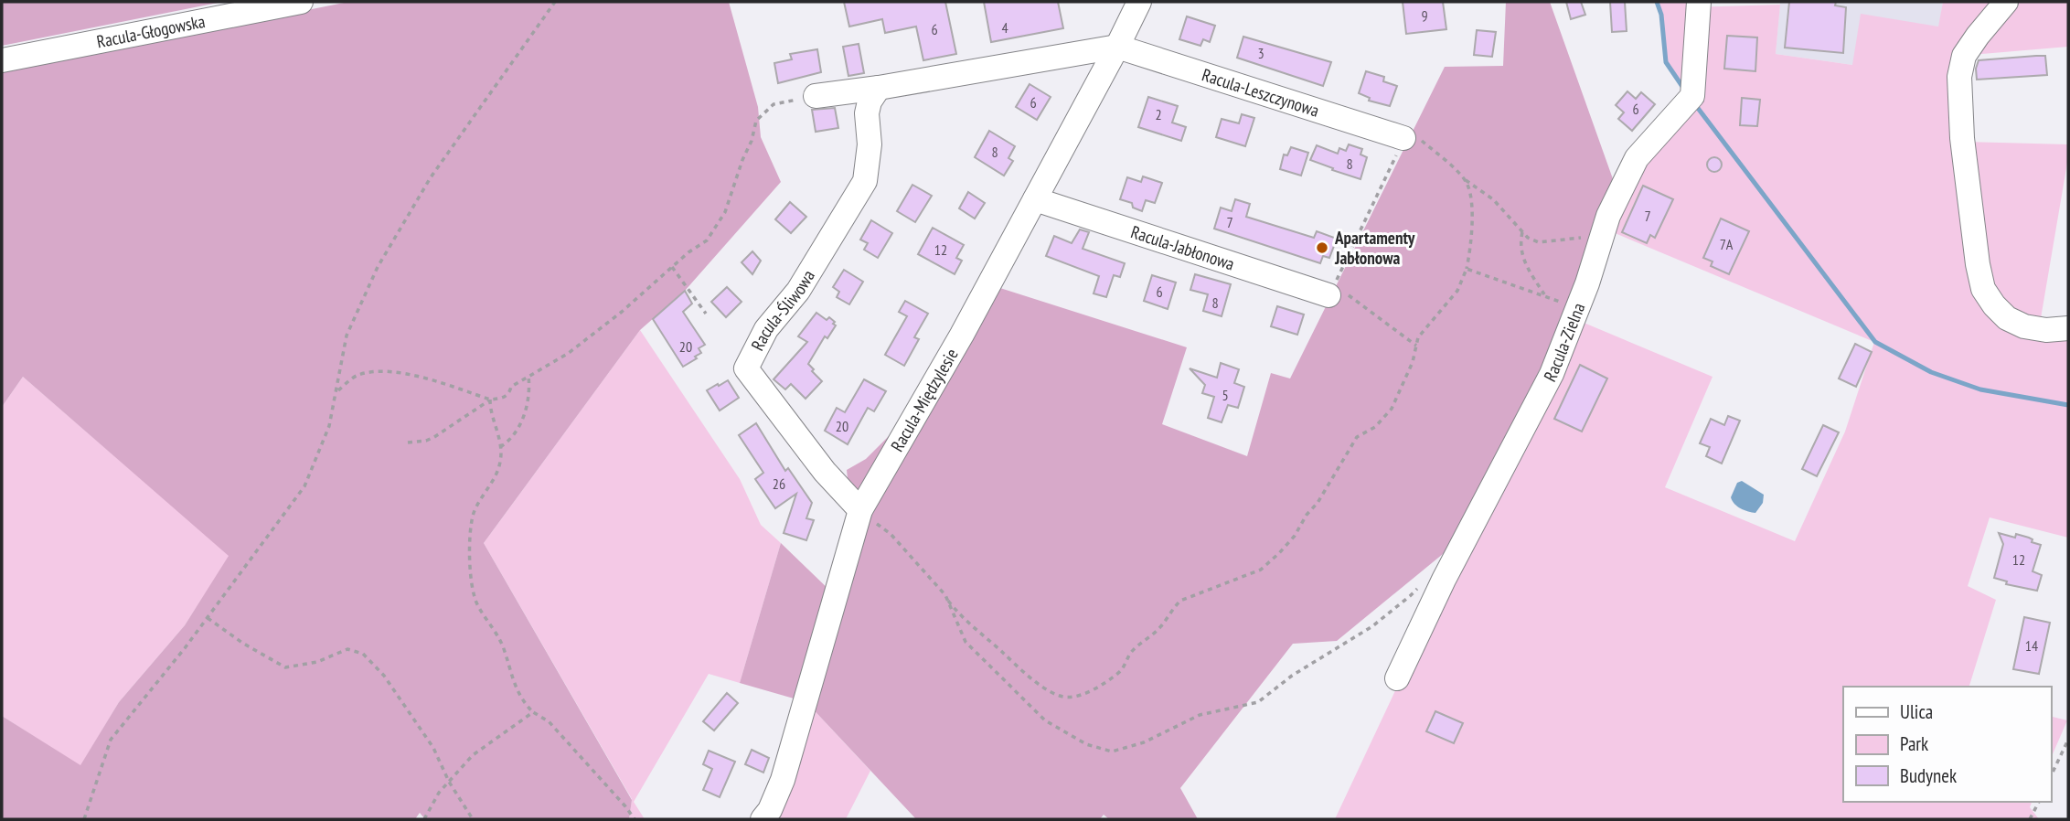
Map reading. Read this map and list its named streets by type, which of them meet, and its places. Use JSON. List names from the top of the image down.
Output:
{
  "streets": {
    "street": [
      "Racula-Głogowska",
      "Racula-Leszczynowa",
      "Racula-Jabłonowa",
      "Racula-Śliwowa",
      "Racula-Zielna",
      "Racula-Międzylesie"
    ]
  },
  "crossings": [
    ["Racula-Leszczynowa", "Racula-Międzylesie"],
    ["Racula-Jabłonowa", "Racula-Międzylesie"],
    ["Racula-Śliwowa", "Racula-Międzylesie"]
  ],
  "places": ["Apartamenty Jabłonowa"],
  "house_numbers": [
    "9",
    "4",
    "6",
    "3",
    "6",
    "6",
    "2",
    "8",
    "8",
    "7",
    "7",
    "7A",
    "12",
    "6",
    "8",
    "20",
    "5",
    "20",
    "26",
    "12",
    "14"
  ],
  "legend": ["Ulica", "Park", "Budynek"]
}
